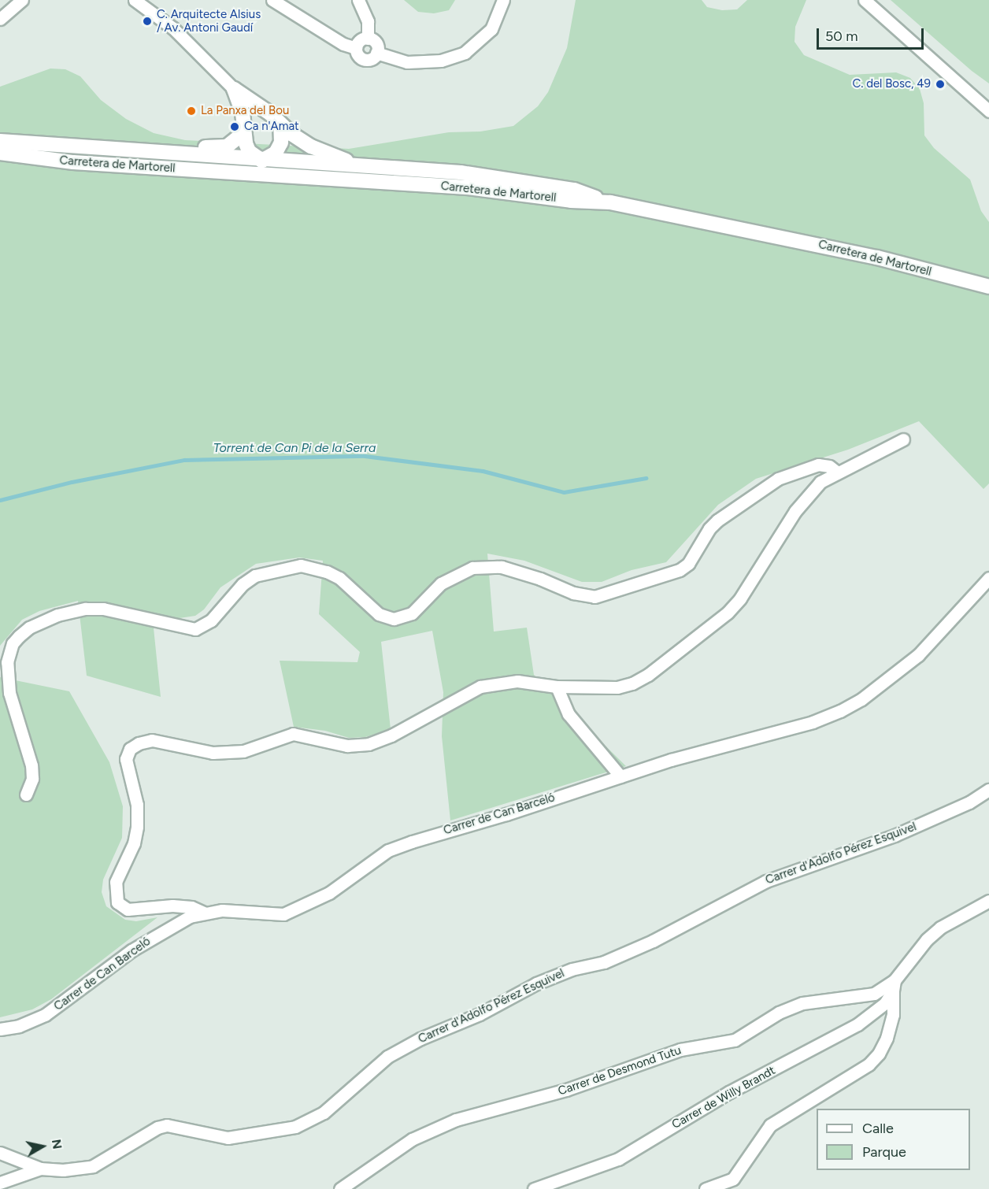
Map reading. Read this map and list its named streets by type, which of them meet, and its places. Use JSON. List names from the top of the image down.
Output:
{
  "streets": {
    "main road": ["Carretera de Martorell"],
    "street": [
      "Carrer de Can Barceló",
      "Carrer d'Adolfo Pérez Esquivel",
      "Carrer de Desmond Tutu",
      "Carrer de Willy Brandt"
    ]
  },
  "crossings": [
    ["Carrer de Desmond Tutu", "Carrer de Willy Brandt"]
  ],
  "water": ["Torrent de Can Pi de la Serra"],
  "places": [
    "C. Arquitecte Alsius / Av. Antoni Gaudí",
    "C. del Bosc, 49",
    "La Panxa del Bou",
    "Ca n'Amat"
  ],
  "legend": ["Calle", "Parque"],
  "scale_bar": "50 m",
  "north": "right"
}
